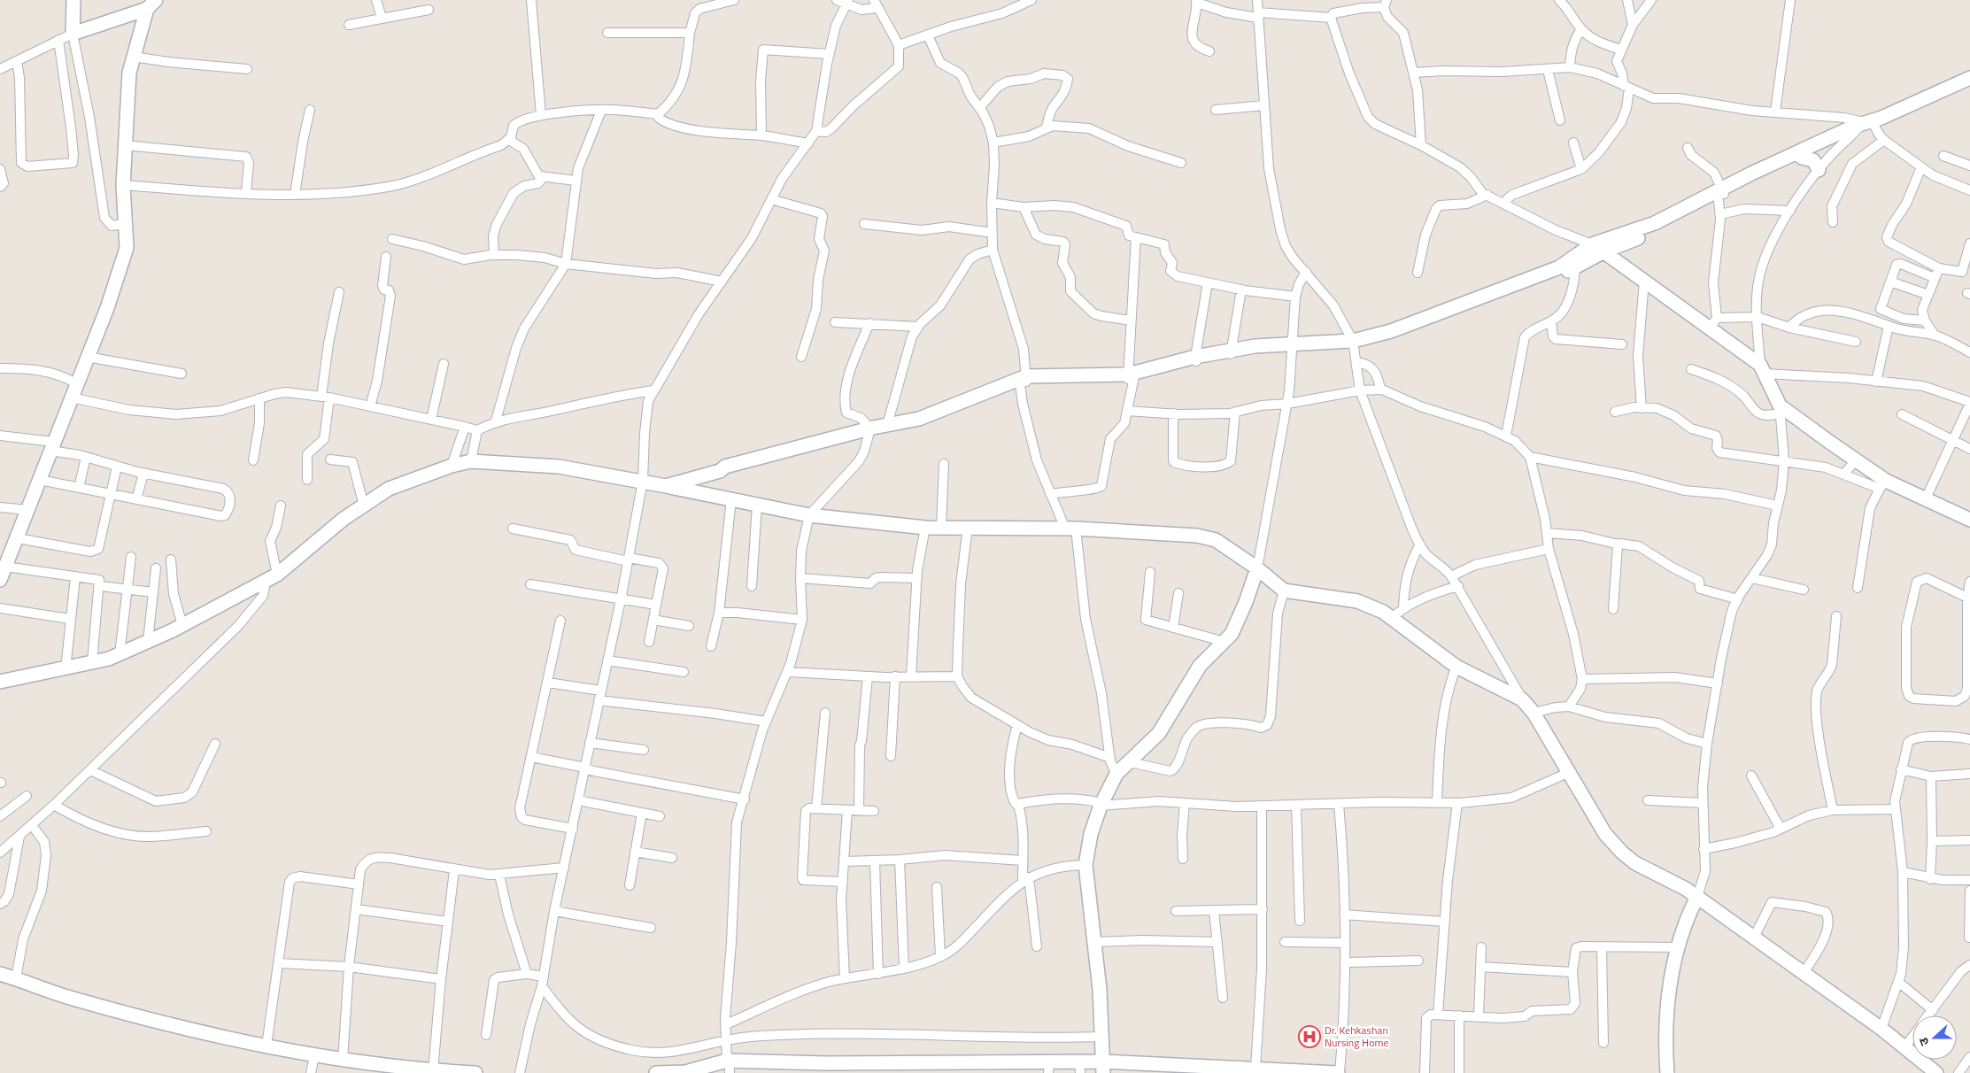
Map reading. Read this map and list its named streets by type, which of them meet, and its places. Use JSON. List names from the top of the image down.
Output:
{
  "places": {
    "hospital": ["Dr. Kehkashan Nursing Home"]
  },
  "north": "left"
}
